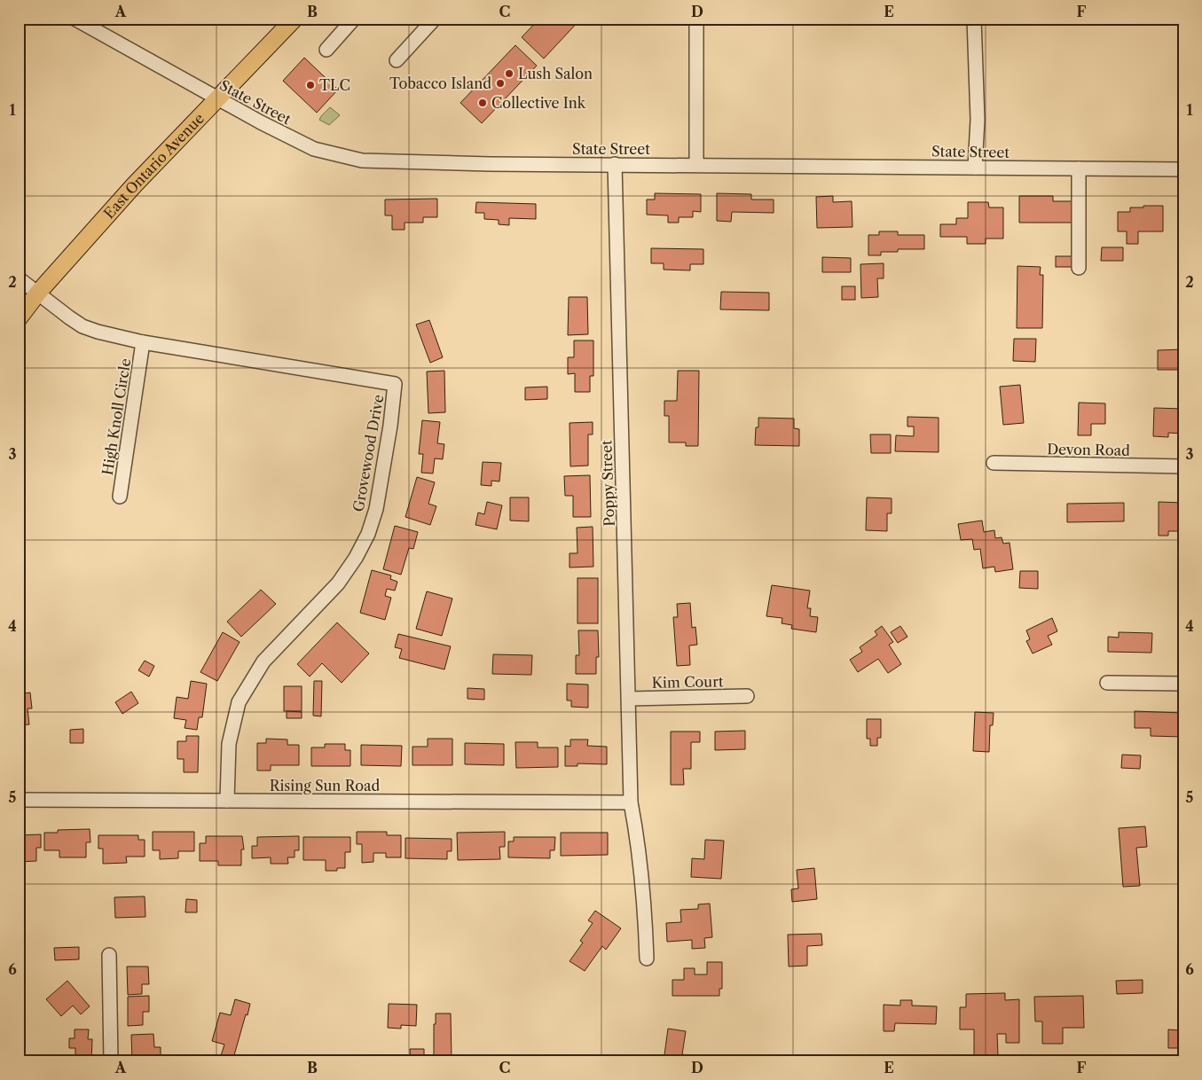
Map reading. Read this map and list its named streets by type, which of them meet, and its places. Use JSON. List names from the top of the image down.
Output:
{
  "streets": {
    "main road": ["East Ontario Avenue"],
    "street": [
      "State Street",
      "High Knoll Circle",
      "Devon Road",
      "Grovewood Drive",
      "Poppy Street",
      "Kim Court",
      "Rising Sun Road"
    ]
  },
  "crossings": [
    ["State Street", "East Ontario Avenue"],
    ["State Street", "Poppy Street"],
    ["East Ontario Avenue", "Grovewood Drive"],
    ["High Knoll Circle", "Grovewood Drive"],
    ["Grovewood Drive", "Rising Sun Road"],
    ["Poppy Street", "Kim Court"],
    ["Poppy Street", "Rising Sun Road"]
  ],
  "places": [
    "Lush Salon",
    "Tobacco Island",
    "TLC",
    "Collective Ink"
  ],
  "grid": {
    "columns": [
      "A",
      "B",
      "C",
      "D",
      "E",
      "F"
    ],
    "rows": [
      "1",
      "2",
      "3",
      "4",
      "5",
      "6"
    ]
  }
}
